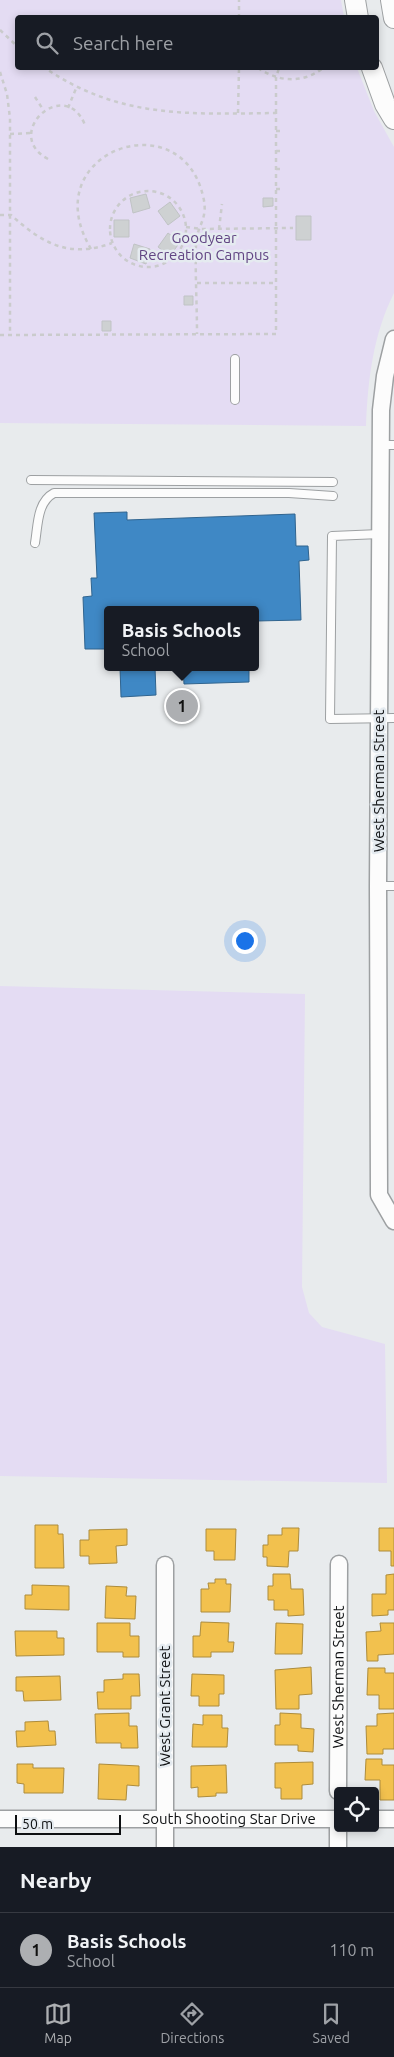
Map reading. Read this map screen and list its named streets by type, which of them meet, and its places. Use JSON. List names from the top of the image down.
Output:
{
  "streets": {
    "street": ["West Sherman Street", "West Grant Street", "South Shooting Star Drive"]
  },
  "crossings": [
    ["West Grant Street", "South Shooting Star Drive"]
  ],
  "parks": ["Goodyear Recreation Campus"],
  "scale_bar": "50 m",
  "page": {
    "search": "Search here",
    "popup": ["Basis Schools", "School"],
    "pins": "1",
    "scale": "50 m",
    "heading": "Nearby",
    "list": [
      {
        "mark": "1",
        "name": "Basis Schools",
        "note": "School",
        "value": "110 m"
      }
    ],
    "nav": ["Map", "Directions", "Saved"]
  }
}
